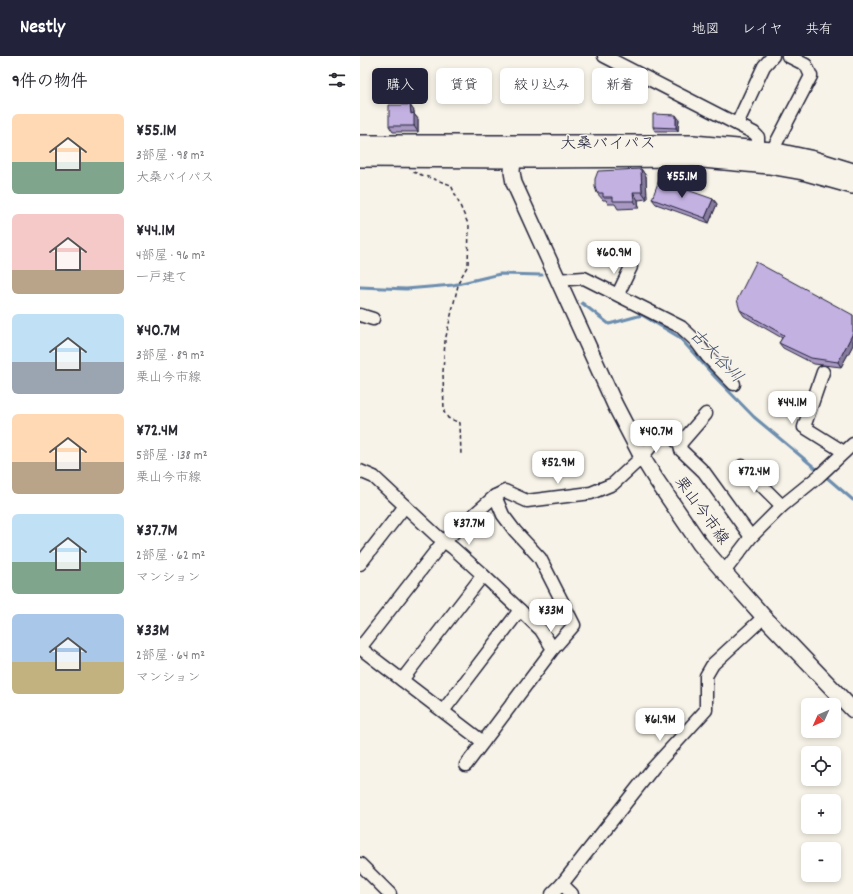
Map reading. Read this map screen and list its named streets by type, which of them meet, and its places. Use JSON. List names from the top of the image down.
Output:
{
  "streets": {
    "highway": ["大桑バイパス"],
    "main road": ["栗山今市線"]
  },
  "crossings": [
    ["大桑バイパス", "栗山今市線"]
  ],
  "water": ["古大谷川"],
  "north": "bottom left",
  "page": {
    "header": "Nestly",
    "nav": ["地図", "レイヤ", "共有"],
    "heading": "9件の物件",
    "chip": [
      "購入",
      "賃貸",
      "絞り込み",
      "新着"
    ],
    "list": [
      {
        "name": "¥55.1M",
        "note": "3部屋 · 98 m² · 大桑バイパス"
      },
      {
        "name": "¥44.1M",
        "note": "4部屋 · 96 m² · 一戸建て"
      },
      {
        "name": "¥40.7M",
        "note": "3部屋 · 89 m² · 栗山今市線"
      },
      {
        "name": "¥72.4M",
        "note": "5部屋 · 138 m² · 栗山今市線"
      },
      {
        "name": "¥37.7M",
        "note": "2部屋 · 62 m² · マンション"
      },
      {
        "name": "¥33M",
        "note": "2部屋 · 64 m² · マンション"
      }
    ],
    "price": [
      "¥55.1M",
      "¥60.9M",
      "¥44.1M",
      "¥40.7M",
      "¥52.9M",
      "¥72.4M",
      "¥37.7M",
      "¥33M",
      "¥61.9M"
    ],
    "map_buttons": ["+", "−"]
  }
}
